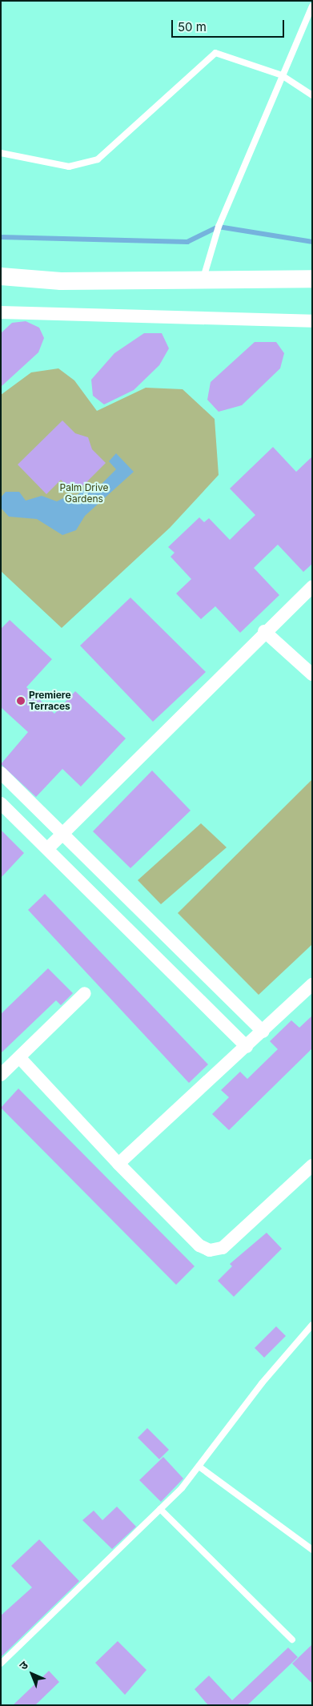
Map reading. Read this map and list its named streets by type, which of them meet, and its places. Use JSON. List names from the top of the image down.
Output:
{
  "parks": ["Palm Drive Gardens"],
  "places": ["Premiere Terraces"],
  "scale_bar": "50 m",
  "north": "top left"
}
